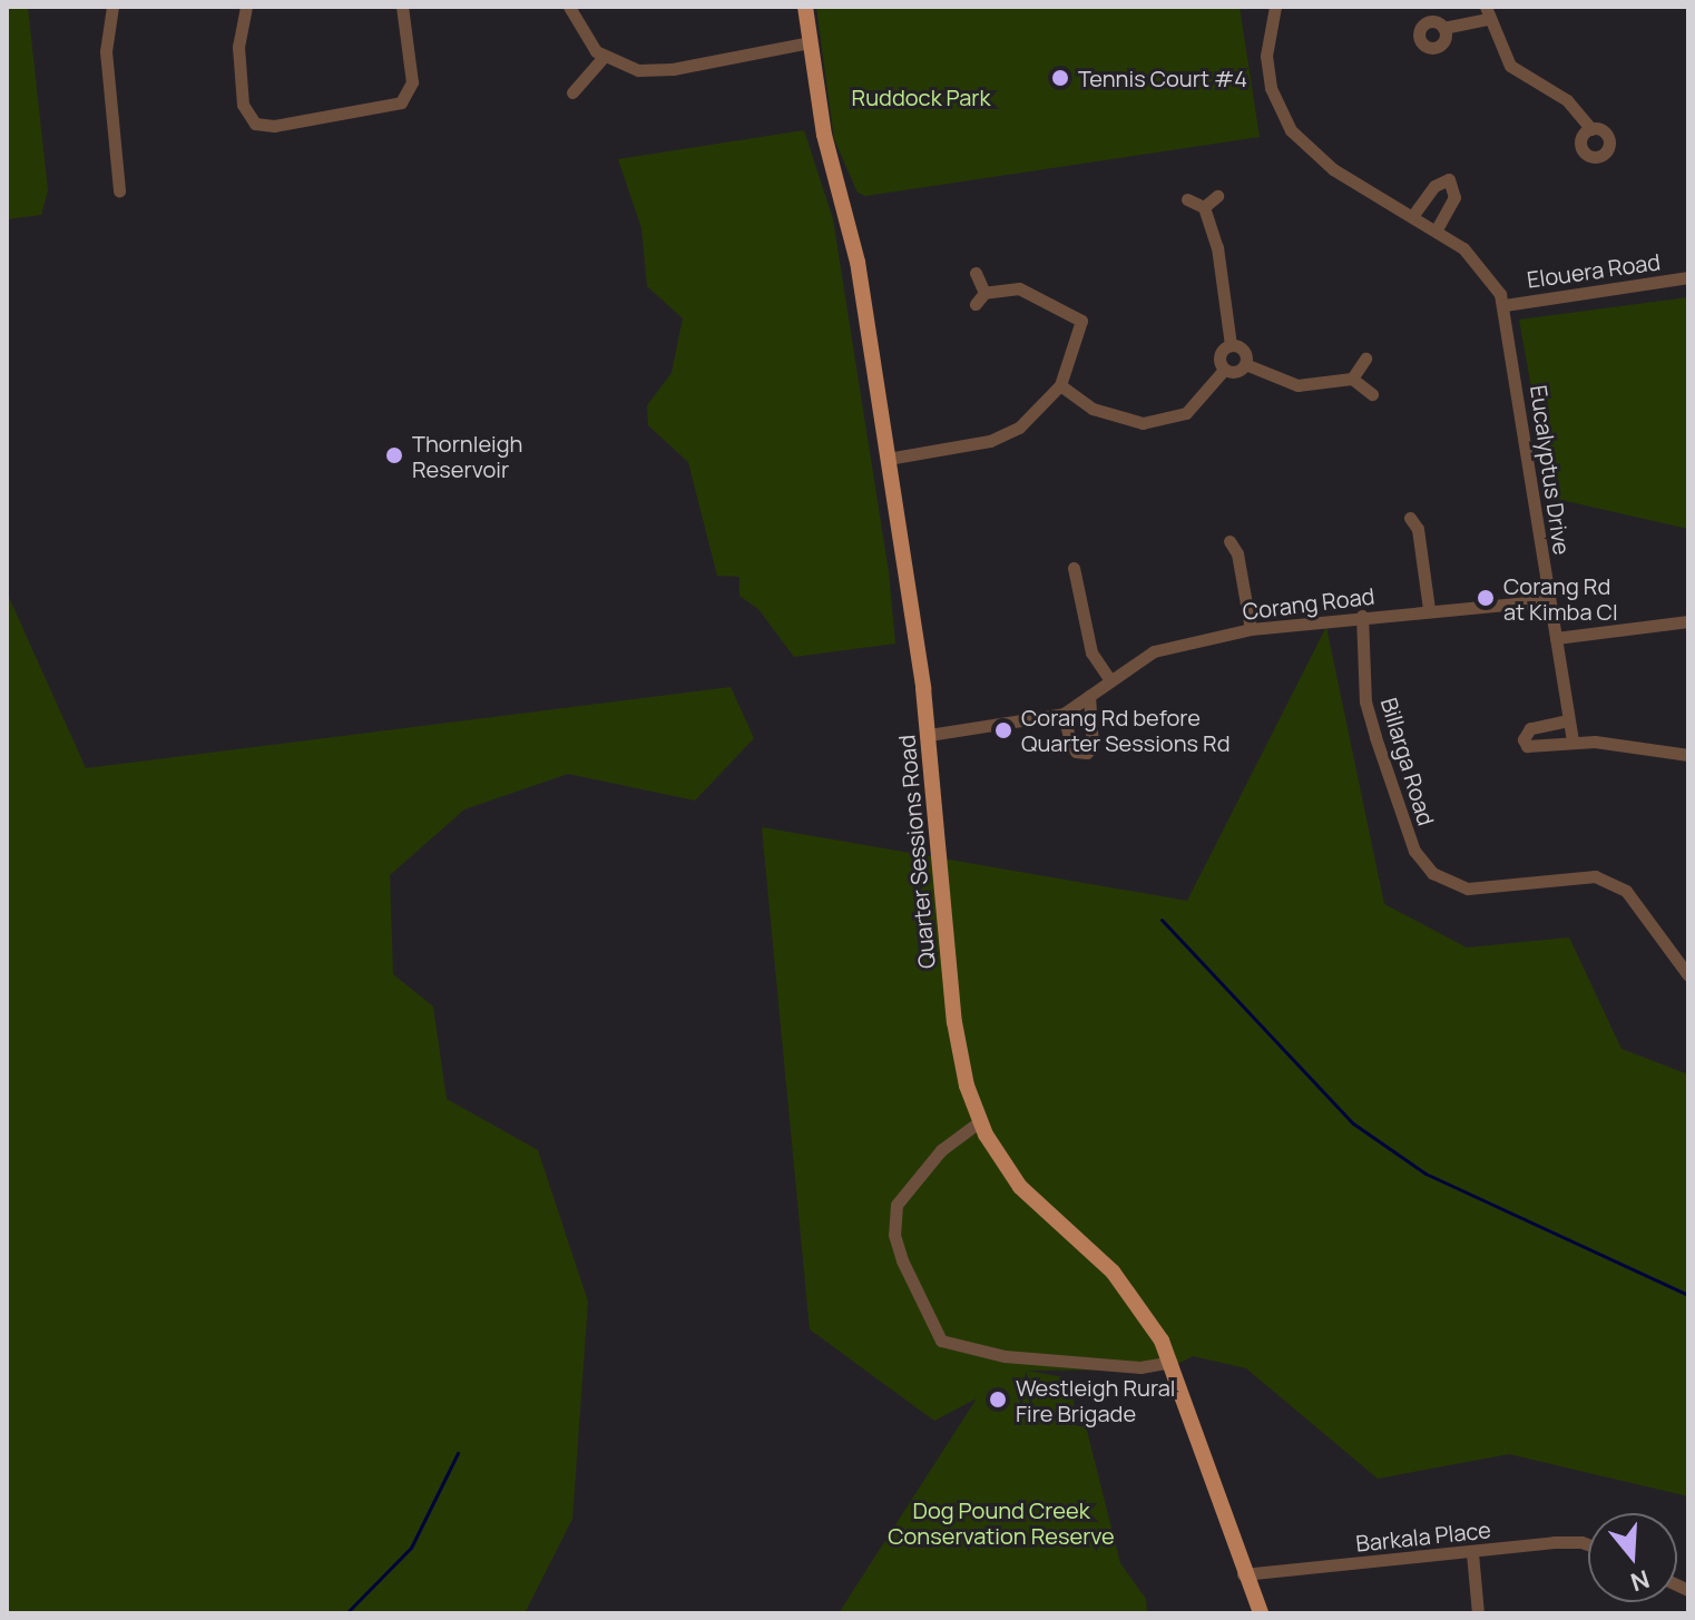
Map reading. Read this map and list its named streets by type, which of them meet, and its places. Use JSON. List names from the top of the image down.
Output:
{
  "streets": {
    "main road": ["Quarter Sessions Road"],
    "street": [
      "Elouera Road",
      "Eucalyptus Drive",
      "Corang Road",
      "Billarga Road",
      "Barkala Place"
    ]
  },
  "crossings": [
    ["Elouera Road", "Eucalyptus Drive"],
    ["Eucalyptus Drive", "Corang Road"],
    ["Corang Road", "Billarga Road"],
    ["Corang Road", "Quarter Sessions Road"],
    ["Quarter Sessions Road", "Barkala Place"]
  ],
  "parks": ["Ruddock Park", "Dog Pound Creek Conservation Reserve"],
  "places": [
    "Tennis Court #4",
    "Thornleigh Reservoir",
    "Corang Rd at Kimba Cl",
    "Corang Rd before Quarter Sessions Rd",
    "Westleigh Rural Fire Brigade"
  ],
  "north": "bottom"
}
